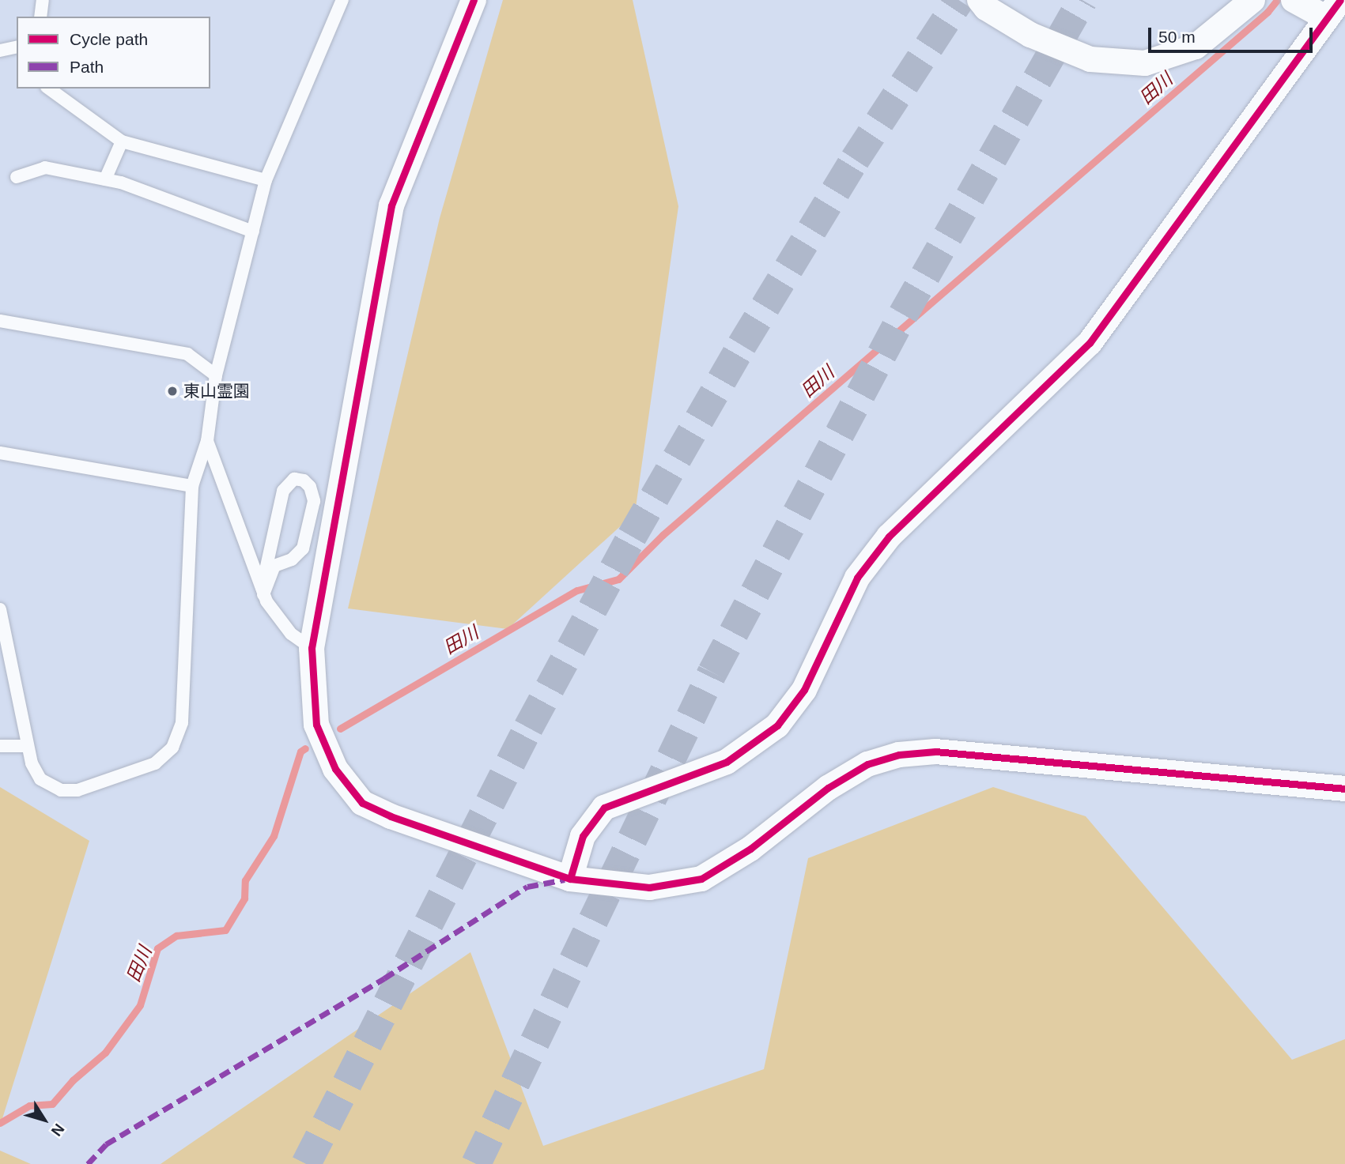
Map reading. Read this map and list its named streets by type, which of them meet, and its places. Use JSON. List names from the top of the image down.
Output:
{
  "water": ["田川"],
  "places": ["東山霊園"],
  "legend": ["Cycle path", "Path"],
  "scale_bar": "50 m",
  "north": "bottom right"
}
